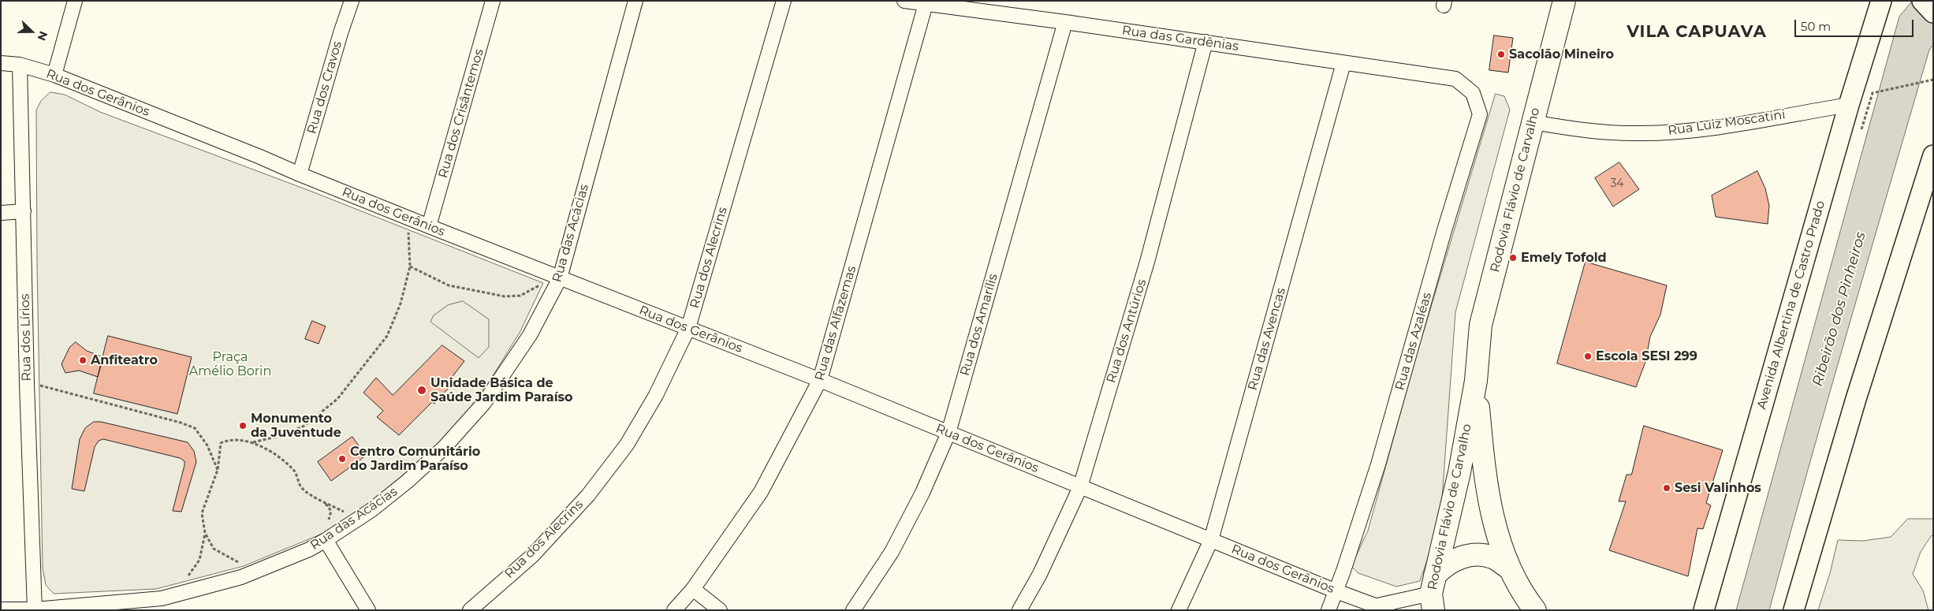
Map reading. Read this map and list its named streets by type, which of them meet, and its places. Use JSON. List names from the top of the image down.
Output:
{
  "streets": {
    "main road": ["Rodovia Flávio de Carvalho", "Avenida Albertina de Castro Prado"],
    "street": [
      "Rua das Gardênias",
      "Rua dos Cravos",
      "Rua dos Gerânios",
      "Rua dos Crisântemos",
      "Rua Luiz Moscatini",
      "Rua das Acácias",
      "Rua dos Alecrins",
      "Rua das Alfazemas",
      "Rua dos Amarílis",
      "Rua dos Antúrios",
      "Rua dos Lírios",
      "Rua das Avencas",
      "Rua das Azaléas"
    ]
  },
  "crossings": [
    ["Rua das Gardênias", "Rua das Alfazemas"],
    ["Rua das Gardênias", "Rua dos Amarílis"],
    ["Rua das Gardênias", "Rua dos Antúrios"],
    ["Rua das Gardênias", "Rua das Avencas"],
    ["Rua das Gardênias", "Rua das Azaléas"],
    ["Rua dos Cravos", "Rua dos Gerânios"],
    ["Rua dos Gerânios", "Rua dos Crisântemos"],
    ["Rua dos Gerânios", "Rodovia Flávio de Carvalho"],
    ["Rua dos Gerânios", "Rua das Acácias"],
    ["Rua dos Gerânios", "Rua dos Alecrins"],
    ["Rua dos Gerânios", "Rua das Alfazemas"],
    ["Rua dos Gerânios", "Rua dos Amarílis"],
    ["Rua dos Gerânios", "Rua dos Antúrios"],
    ["Rua dos Gerânios", "Rua dos Lírios"],
    ["Rua dos Gerânios", "Rua das Avencas"],
    ["Rua dos Gerânios", "Rua das Azaléas"],
    ["Rua Luiz Moscatini", "Rodovia Flávio de Carvalho"],
    ["Rua Luiz Moscatini", "Avenida Albertina de Castro Prado"],
    ["Rua das Acácias", "Rua dos Lírios"]
  ],
  "districts": ["VILA CAPUAVA"],
  "water": ["Ribeirão dos Pinheiros"],
  "parks": ["Praça Amélio Borin"],
  "places": [
    "Sacolão Mineiro",
    "Emely Tofold",
    "Escola SESI 299",
    "Anfiteatro",
    "Unidade Básica de Saúde Jardim Paraíso",
    "Monumento da Juventude",
    "Centro Comunitário do Jardim Paraíso",
    "Sesi Valinhos"
  ],
  "house_numbers": ["34"],
  "scale_bar": "50 m",
  "north": "right"
}
